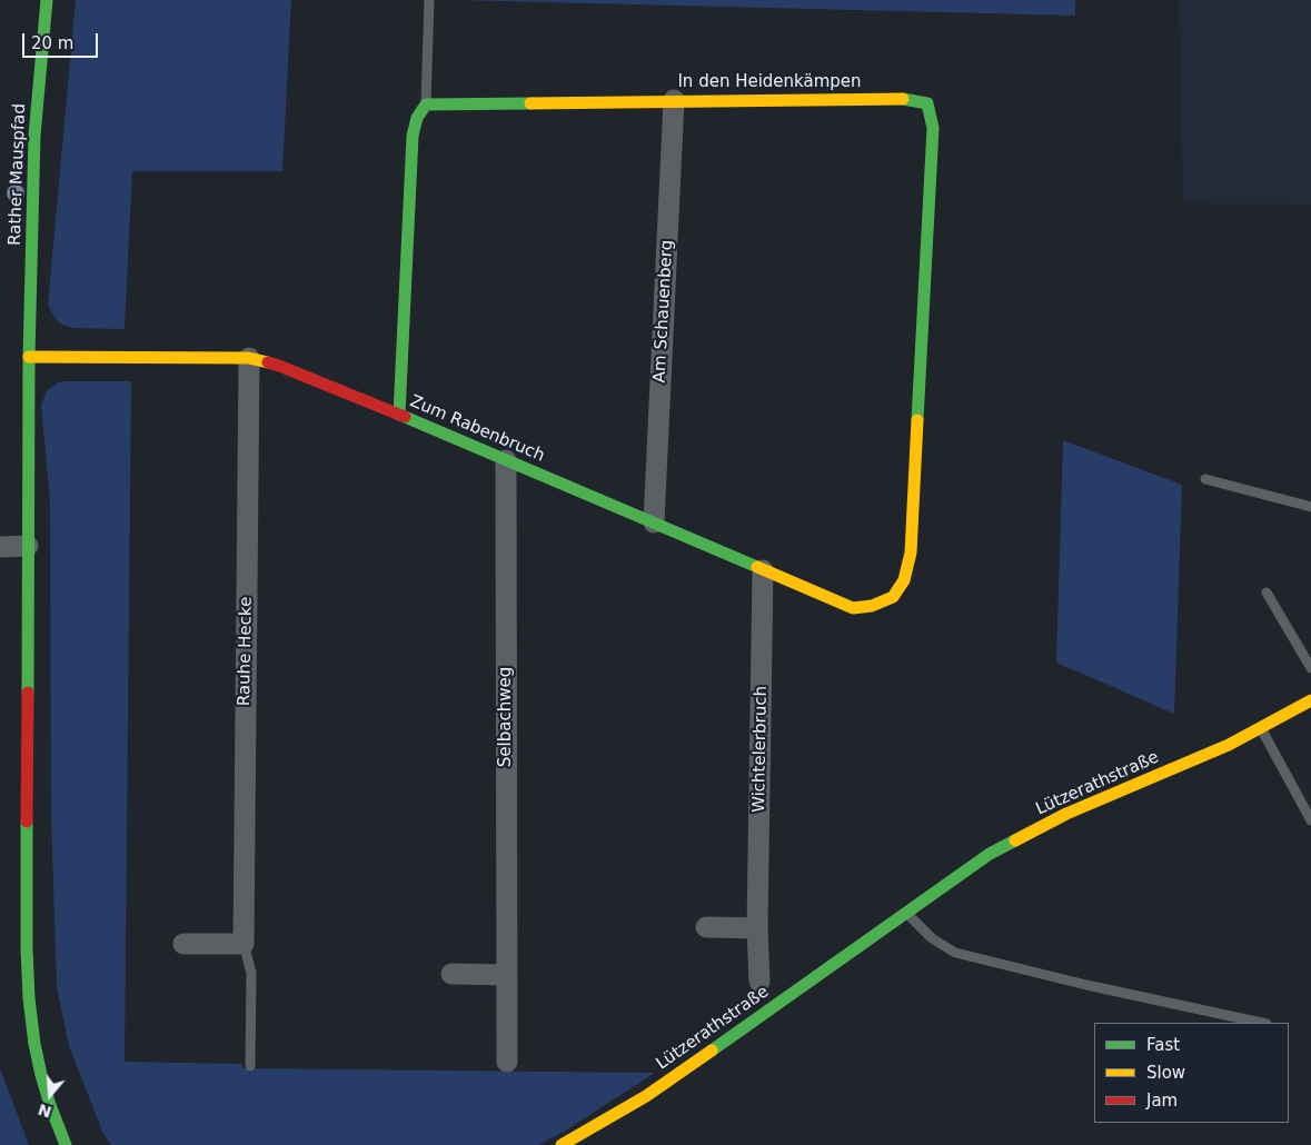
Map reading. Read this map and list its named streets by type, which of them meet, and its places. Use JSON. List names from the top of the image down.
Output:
{
  "streets": {
    "street": [
      "In den Heidenkämpen",
      "Rather Mauspfad",
      "Am Schauenberg",
      "Zum Rabenbruch",
      "Rauhe Hecke",
      "Selbachweg",
      "Wichtelerbruch",
      "Lützerathstraße"
    ]
  },
  "crossings": [
    ["In den Heidenkämpen", "Am Schauenberg"],
    ["In den Heidenkämpen", "Zum Rabenbruch"],
    ["Rather Mauspfad", "Zum Rabenbruch"],
    ["Am Schauenberg", "Zum Rabenbruch"],
    ["Zum Rabenbruch", "Rauhe Hecke"],
    ["Zum Rabenbruch", "Selbachweg"],
    ["Zum Rabenbruch", "Wichtelerbruch"]
  ],
  "legend": ["Fast", "Slow", "Jam"],
  "scale_bar": "20 m",
  "north": "bottom"
}
